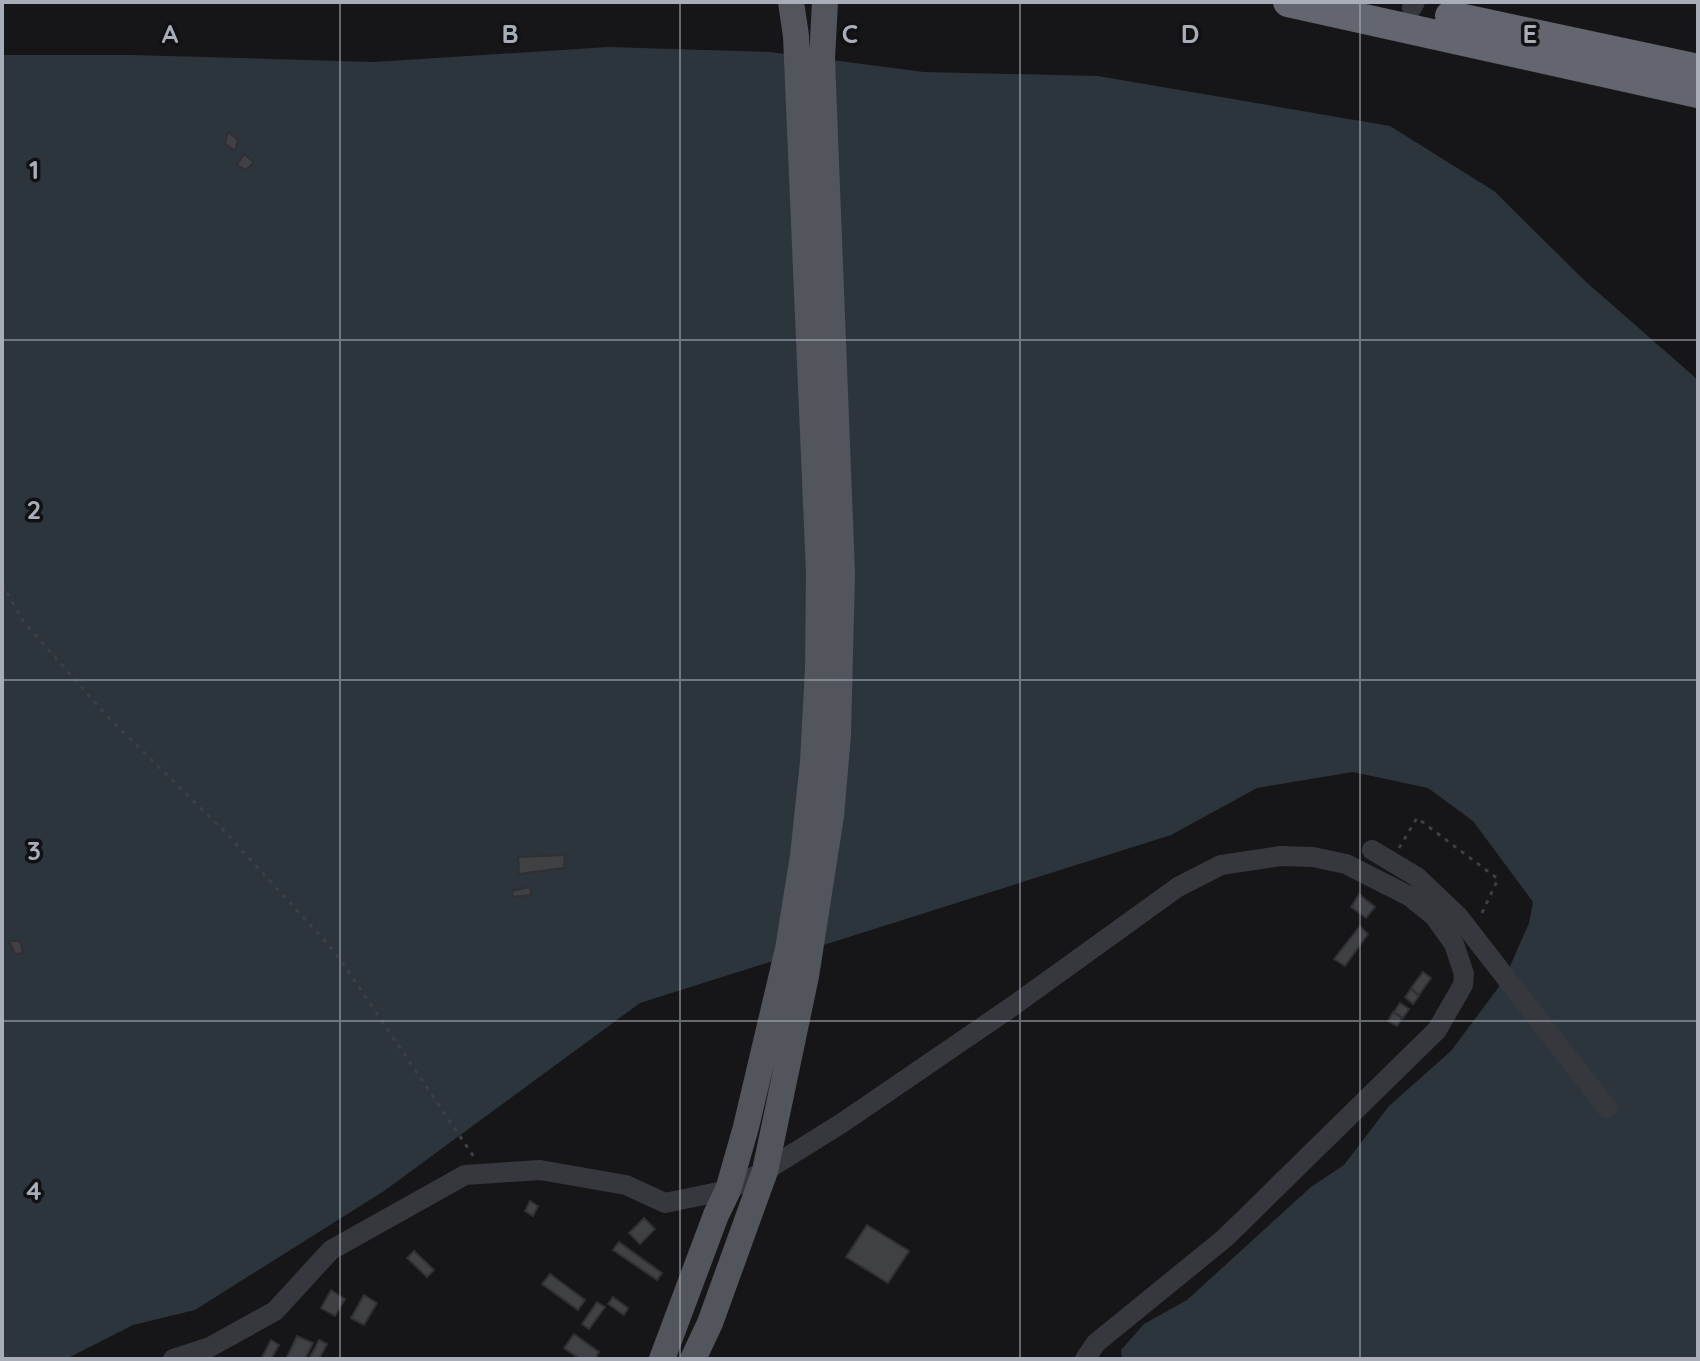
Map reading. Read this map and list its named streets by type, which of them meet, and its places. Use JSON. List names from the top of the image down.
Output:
{
  "grid": {
    "columns": [
      "A",
      "B",
      "C",
      "D",
      "E"
    ],
    "rows": [
      "1",
      "2",
      "3",
      "4"
    ]
  }
}
